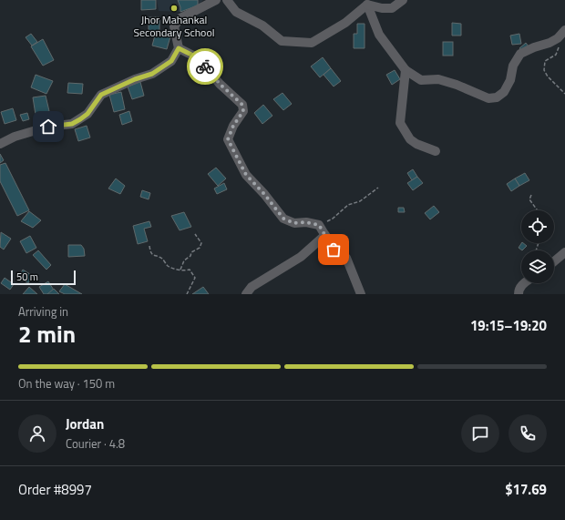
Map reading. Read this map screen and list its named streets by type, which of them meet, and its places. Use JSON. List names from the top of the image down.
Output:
{
  "places": ["Jhor Mahankal Secondary School"],
  "scale_bar": "50 m",
  "page": {
    "scale": "50 m",
    "heading": ["2 min", "Arriving in", "19:15–19:20"],
    "panel": [
      "Jordan",
      "Courier · 4.8",
      "Order #8997",
      "$17.69"
    ],
    "bar": "On the way · 150 m"
  }
}
